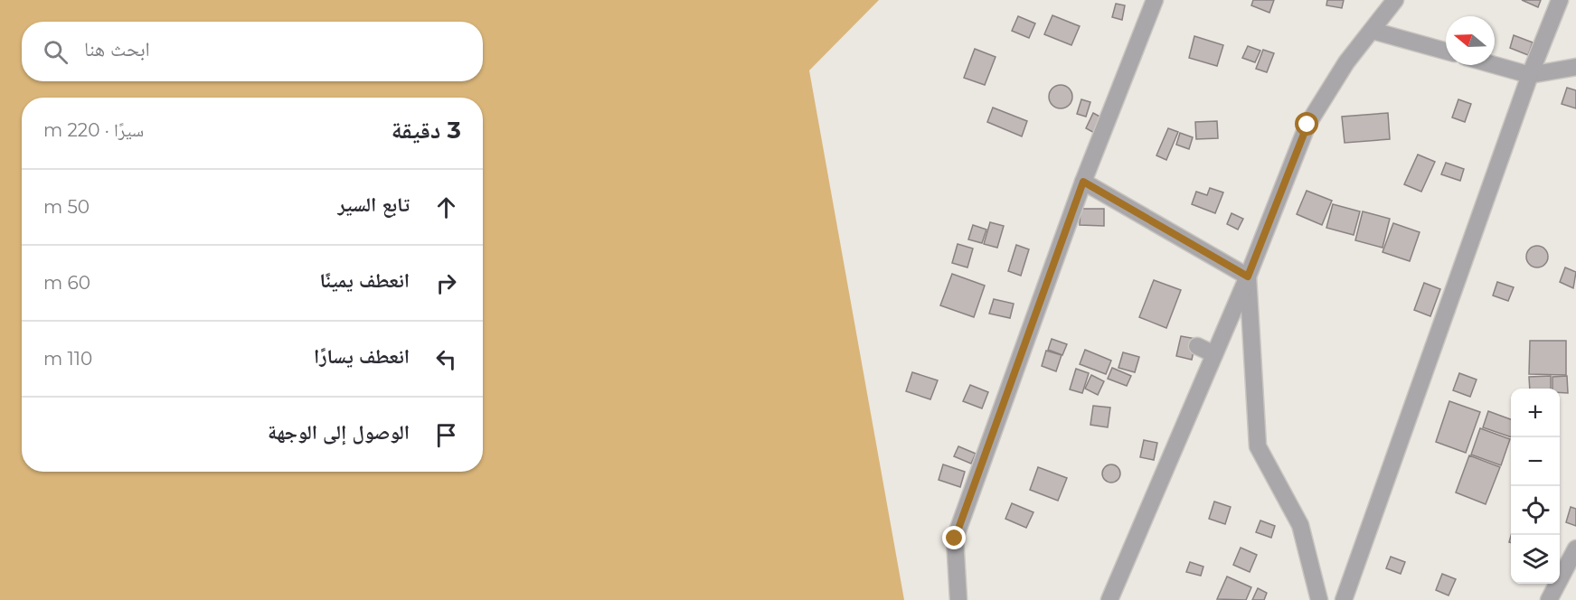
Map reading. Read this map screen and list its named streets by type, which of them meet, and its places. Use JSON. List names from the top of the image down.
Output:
{
  "north": "left",
  "page": {
    "search": "ابحث هنا",
    "heading": ["3 دقيقة", "سيرًا · 220 m"],
    "list": [
      ["تابع السير", "50 m"],
      ["انعطف يمينًا", "60 m"],
      ["انعطف يسارًا", "110 m"],
      "الوصول إلى الوجهة"
    ],
    "map_buttons": ["+", "−"]
  }
}
